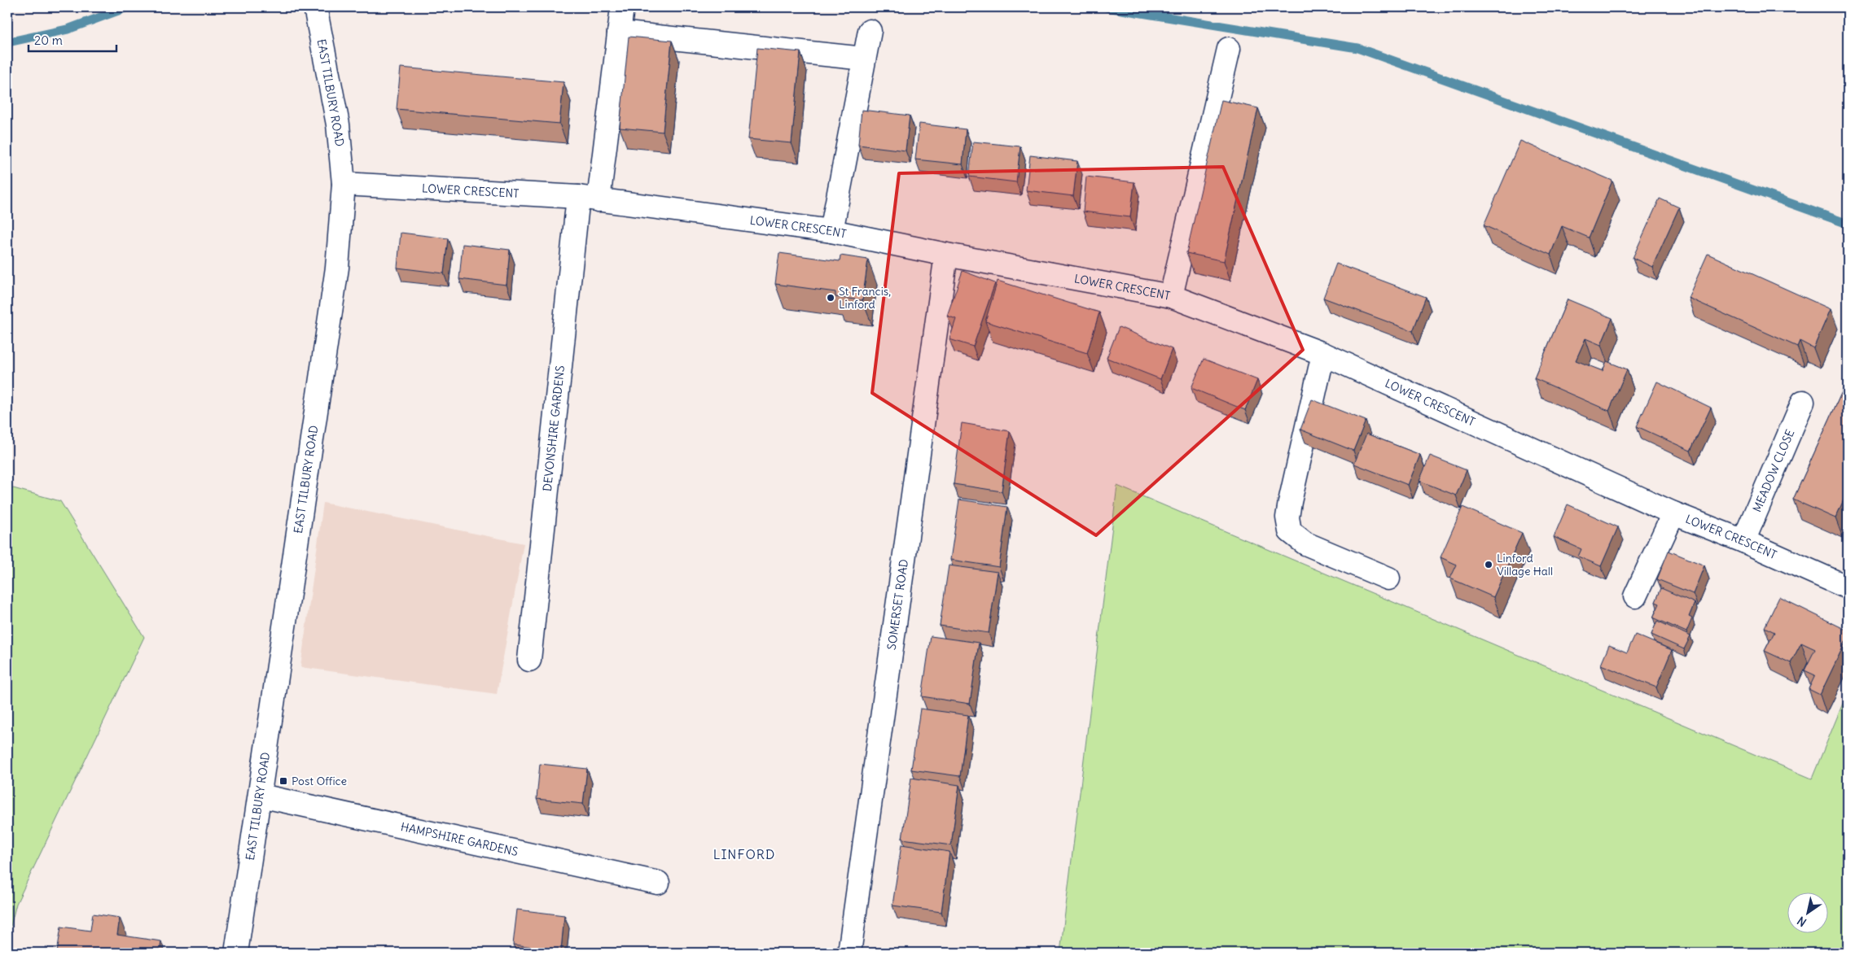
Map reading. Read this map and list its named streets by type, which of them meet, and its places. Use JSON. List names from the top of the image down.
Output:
{
  "streets": {
    "street": [
      "EAST TILBURY ROAD",
      "LOWER CRESCENT",
      "DEVONSHIRE GARDENS",
      "MEADOW CLOSE",
      "SOMERSET ROAD",
      "HAMPSHIRE GARDENS"
    ]
  },
  "crossings": [
    ["EAST TILBURY ROAD", "LOWER CRESCENT"],
    ["EAST TILBURY ROAD", "HAMPSHIRE GARDENS"],
    ["LOWER CRESCENT", "DEVONSHIRE GARDENS"],
    ["LOWER CRESCENT", "MEADOW CLOSE"],
    ["LOWER CRESCENT", "SOMERSET ROAD"]
  ],
  "districts": ["LINFORD"],
  "places": {
    "other": ["St Francis, Linford", "Linford Village Hall"],
    "transit": ["Post Office"]
  },
  "scale_bar": "20 m",
  "north": "bottom left"
}
